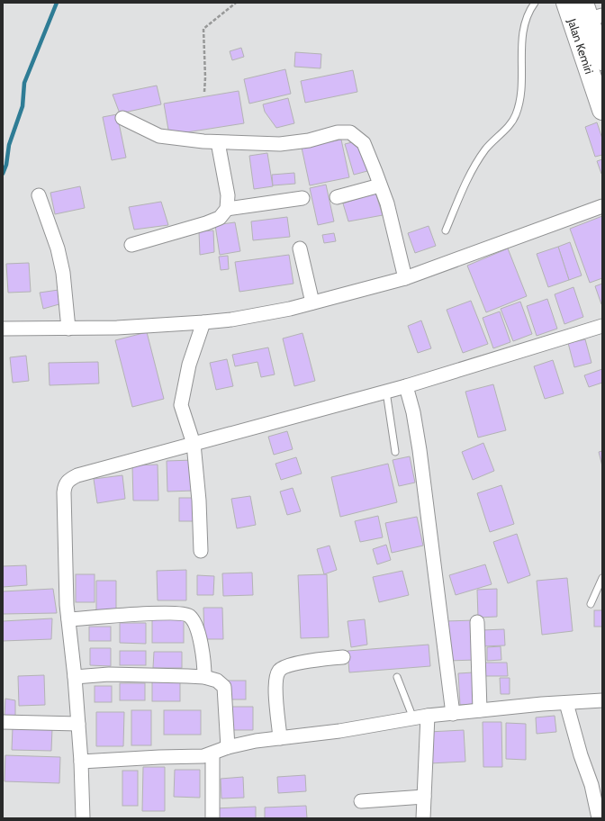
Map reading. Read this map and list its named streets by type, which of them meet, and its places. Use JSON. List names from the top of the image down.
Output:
{
  "streets": {
    "highway": ["Jalan Kemiri"]
  }
}
